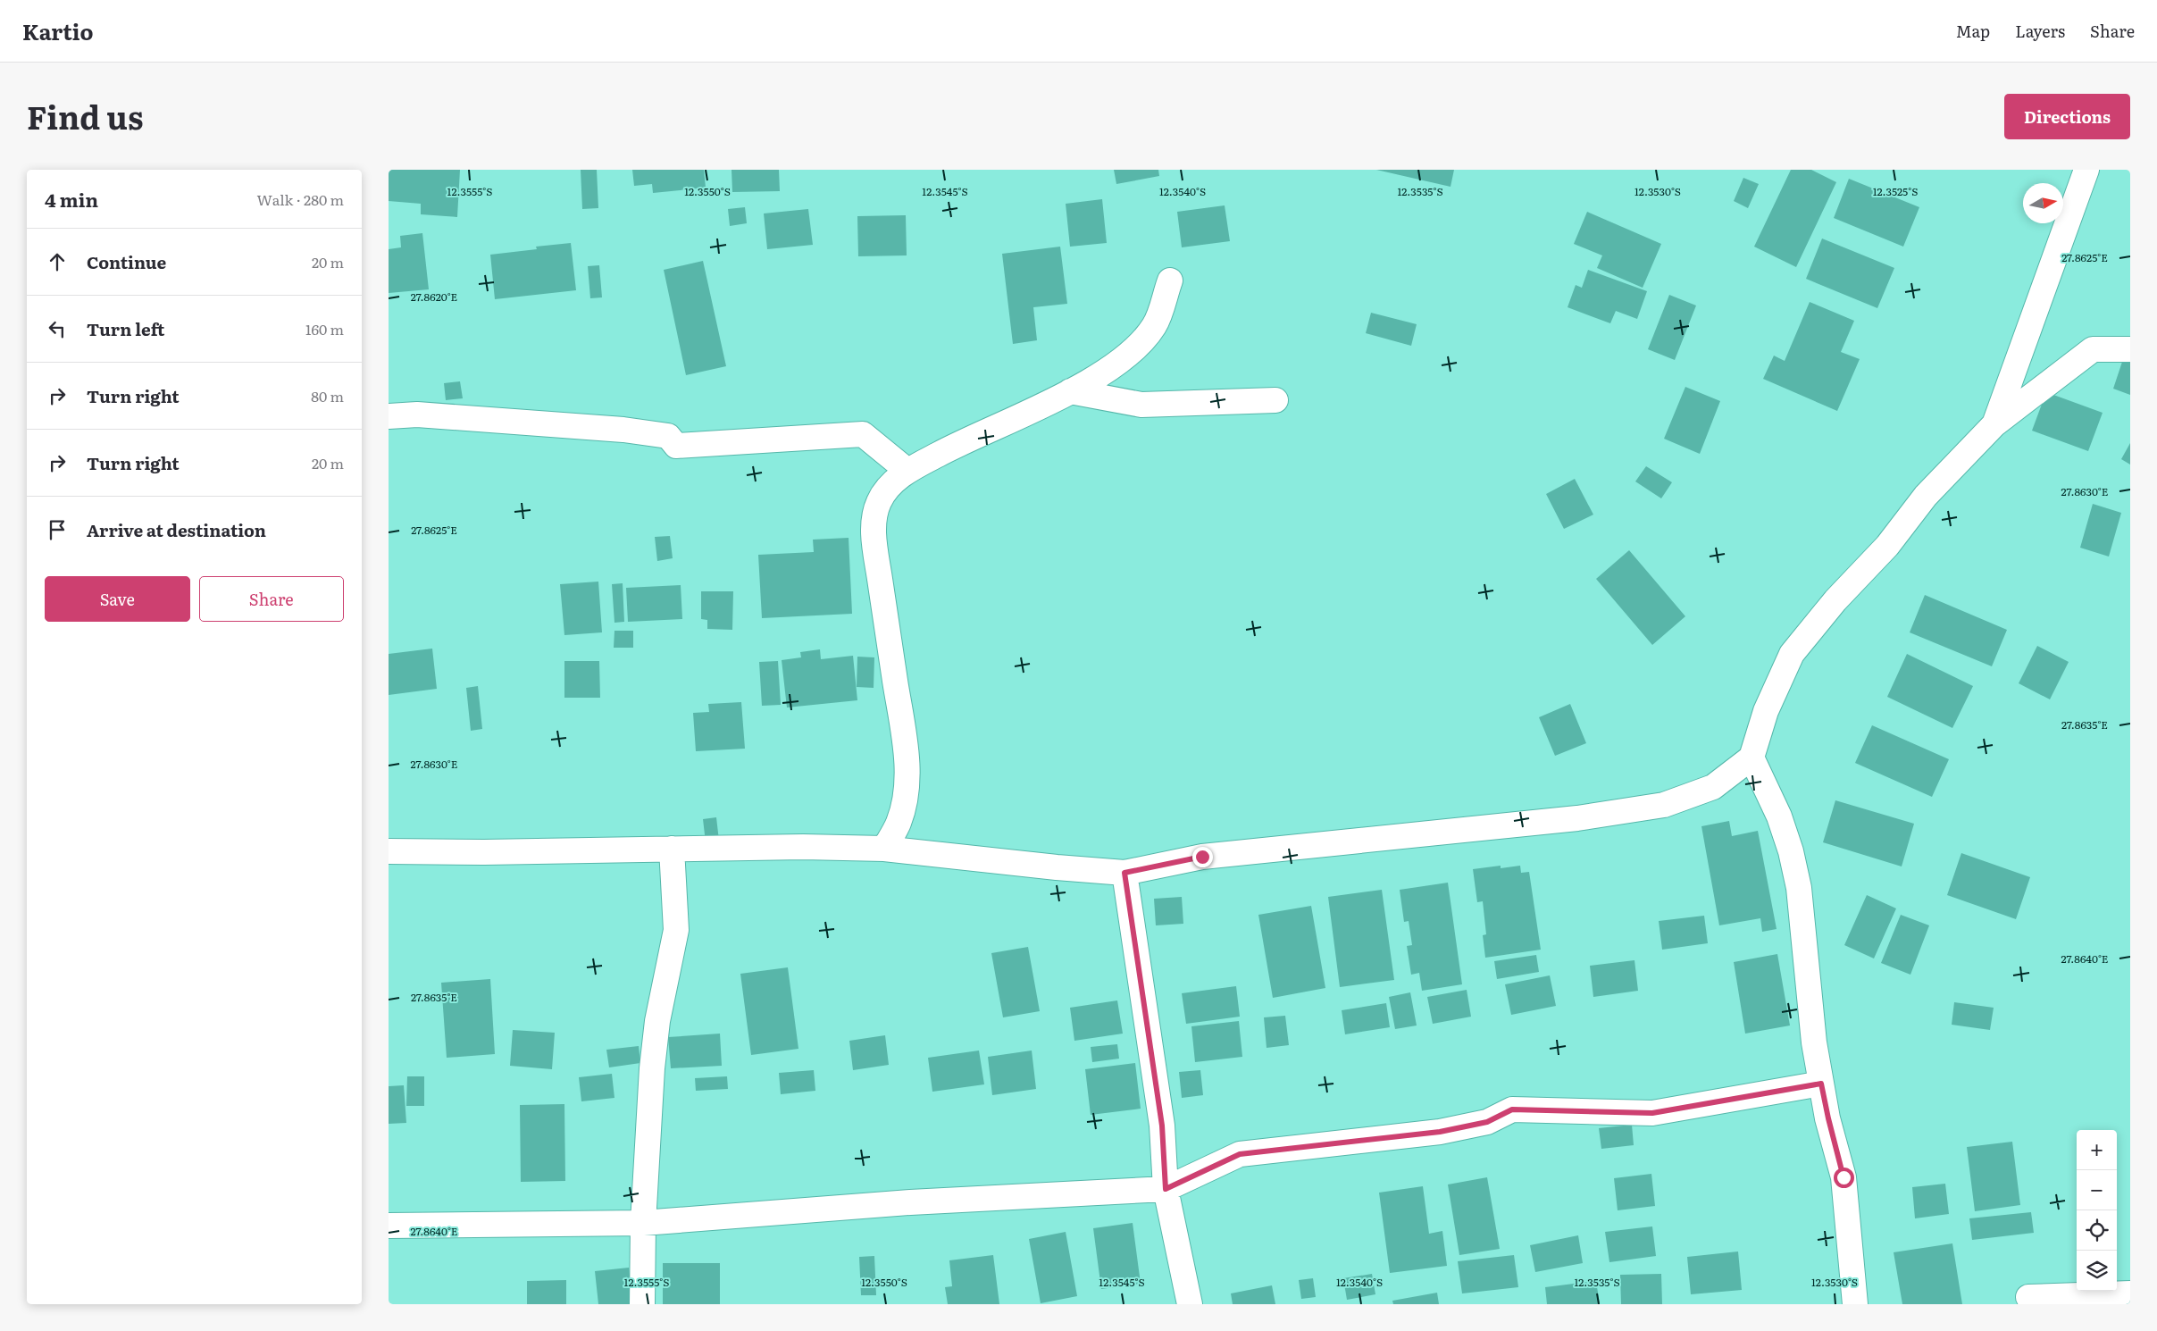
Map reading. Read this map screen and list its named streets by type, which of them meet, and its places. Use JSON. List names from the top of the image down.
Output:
{
  "north": "right",
  "page": {
    "header": "Kartio",
    "nav": ["Map", "Layers", "Share"],
    "title": "Find us",
    "buttons": [
      "Directions",
      ["Save", "Share"]
    ],
    "heading": ["4 min", "Walk · 280 m"],
    "list": [
      ["Continue", "20 m"],
      ["Turn left", "160 m"],
      ["Turn right", "80 m"],
      ["Turn right", "20 m"],
      "Arrive at destination"
    ],
    "map_buttons": ["+", "−"]
  },
  "coordinates": [
    "12.3555°S",
    "12.3550°S",
    "12.3545°S",
    "12.3540°S",
    "12.3535°S",
    "12.3530°S",
    "12.3525°S",
    "27.8625°E",
    "27.8620°E",
    "27.8630°E",
    "27.8635°E",
    "27.8640°E"
  ]
}
